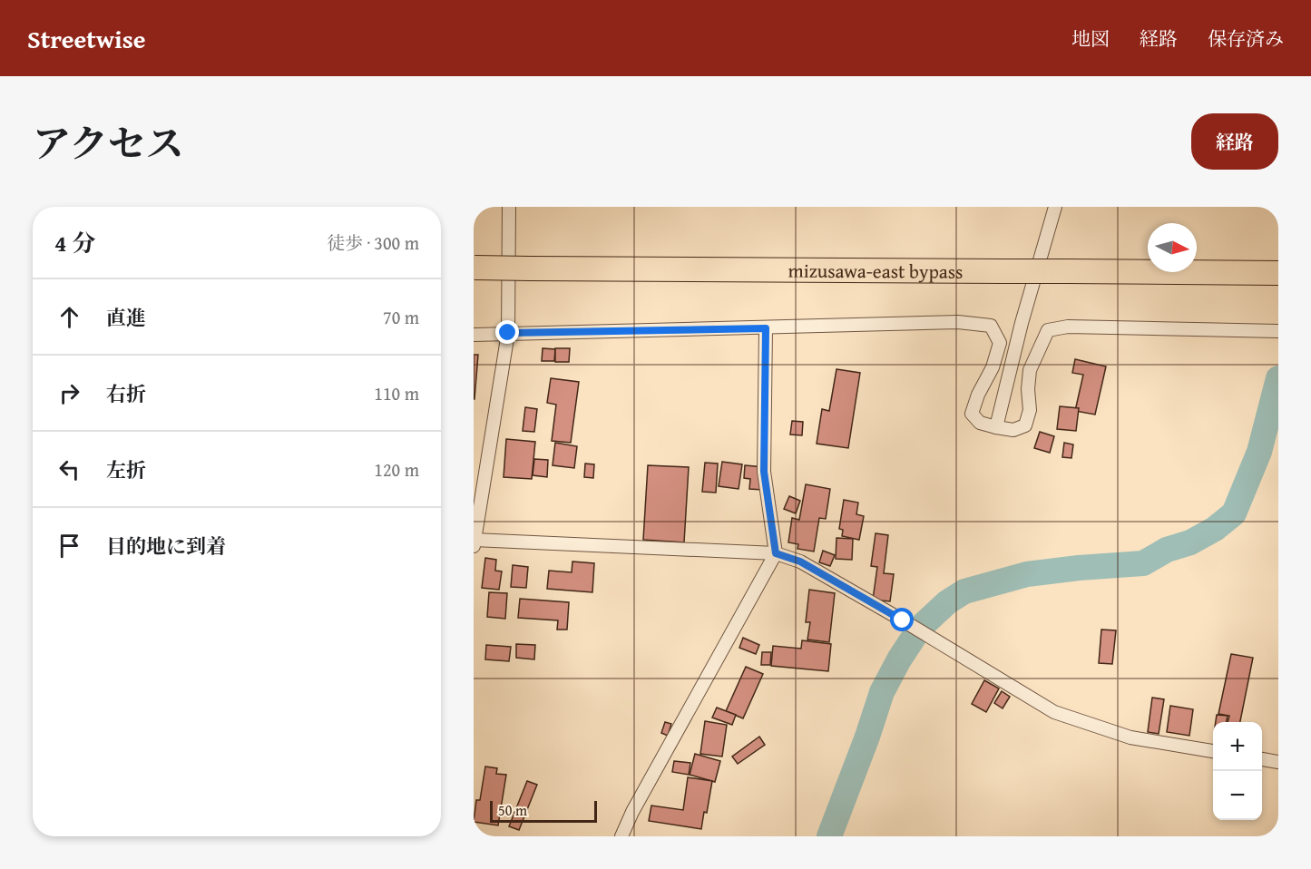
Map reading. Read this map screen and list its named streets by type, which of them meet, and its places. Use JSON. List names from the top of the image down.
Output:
{
  "streets": {
    "highway": ["mizusawa-east bypass"]
  },
  "scale_bar": "50 m",
  "north": "right",
  "page": {
    "header": "Streetwise",
    "nav": ["地図", "経路", "保存済み"],
    "title": "アクセス",
    "buttons": "経路",
    "heading": ["4 分", "徒歩 · 300 m"],
    "list": [
      ["直進", "70 m"],
      ["右折", "110 m"],
      ["左折", "120 m"],
      "目的地に到着"
    ],
    "map_buttons": ["+", "−"],
    "scale": "50 m"
  }
}
